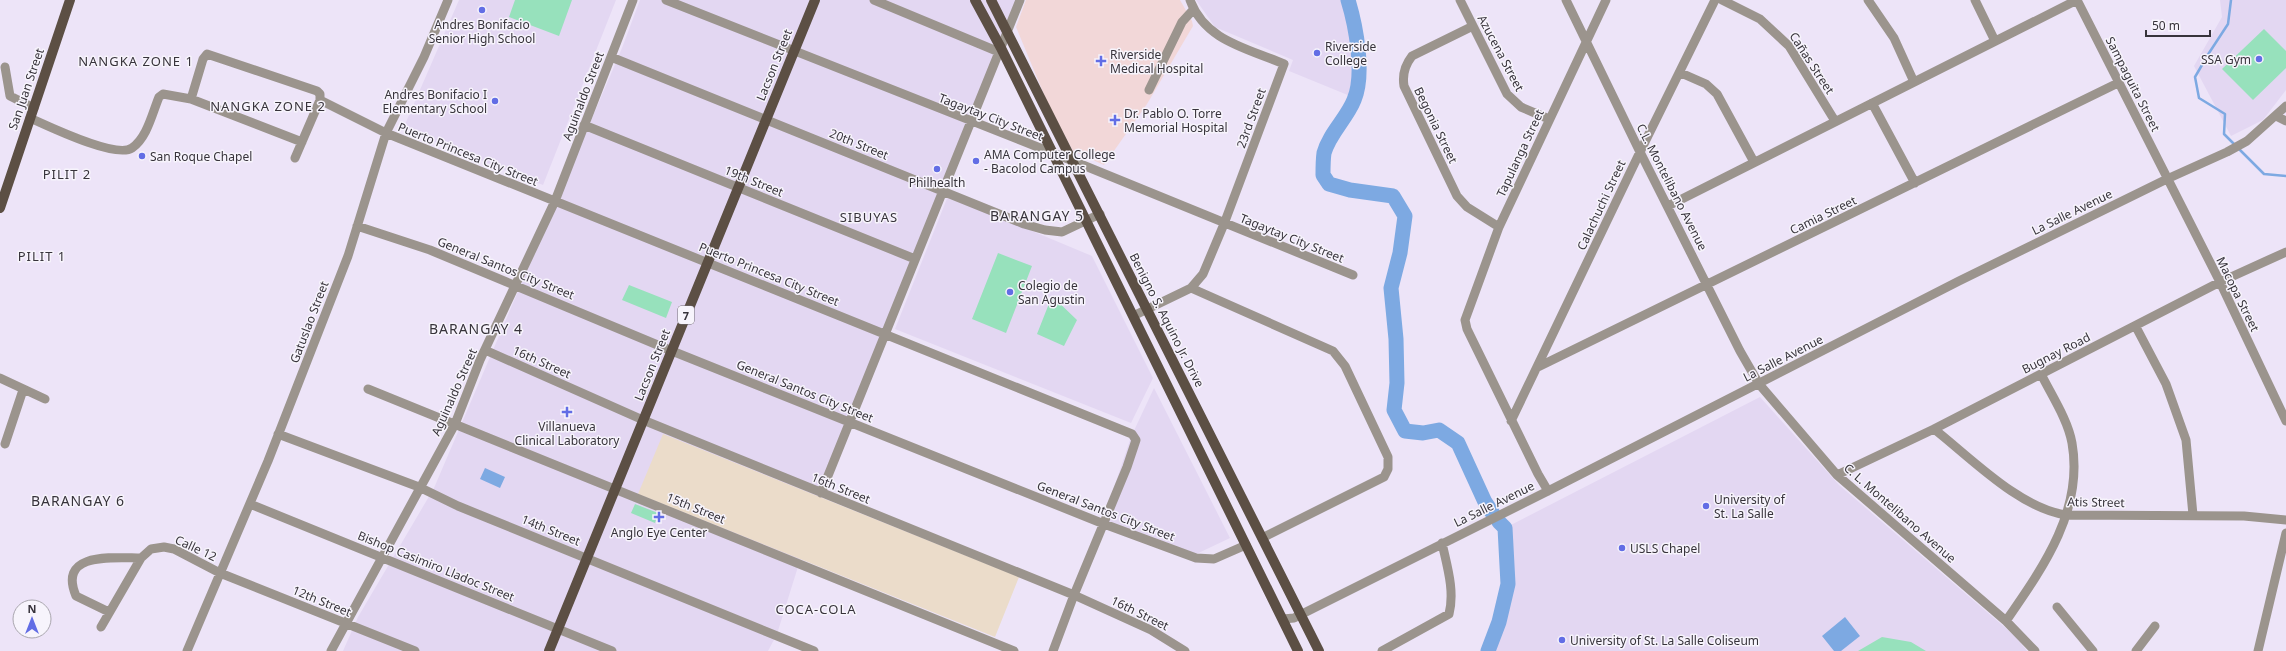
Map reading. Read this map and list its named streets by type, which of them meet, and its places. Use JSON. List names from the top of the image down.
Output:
{
  "streets": {
    "main road": [
      "Lacson Street",
      "San Juan Street",
      "7",
      "Benigno S. Aquino Jr. Drive"
    ],
    "street": [
      "Azucena Street",
      "Cañas Street",
      "Sampaguita Street",
      "Aguinaldo Street",
      "Tagaytay City Street",
      "23rd Street",
      "Begonia Street",
      "20th Street",
      "Tapulanga Street",
      "Puerto Princesa City Street",
      "19th Street",
      "C.L. Montelibano Avenue",
      "Calachuchi Street",
      "La Salle Avenue",
      "Camia Street",
      "General Santos City Street",
      "Macopa Street",
      "Gatuslao Street",
      "Bugnay Road",
      "16th Street",
      "Atis Street",
      "15th Street",
      "C. L. Montelibano Avenue",
      "14th Street",
      "Calle 12",
      "Bishop Casimiro Lladoc Street",
      "12th Street"
    ]
  },
  "crossings": [
    ["Azucena Street", "Begonia Street"],
    ["Azucena Street", "Tapulanga Street"],
    ["Lacson Street", "Tagaytay City Street"],
    ["Lacson Street", "20th Street"],
    ["Lacson Street", "Puerto Princesa City Street"],
    ["Lacson Street", "19th Street"],
    ["Lacson Street", "General Santos City Street"],
    ["Lacson Street", "16th Street"],
    ["Lacson Street", "15th Street"],
    ["Lacson Street", "14th Street"],
    ["Lacson Street", "Bishop Casimiro Lladoc Street"],
    ["Sampaguita Street", "La Salle Avenue"],
    ["Sampaguita Street", "Camia Street"],
    ["Sampaguita Street", "Macopa Street"],
    ["Aguinaldo Street", "20th Street"],
    ["Aguinaldo Street", "Puerto Princesa City Street"],
    ["Aguinaldo Street", "19th Street"],
    ["Aguinaldo Street", "General Santos City Street"],
    ["Aguinaldo Street", "16th Street"],
    ["Aguinaldo Street", "15th Street"],
    ["Aguinaldo Street", "14th Street"],
    ["Aguinaldo Street", "Bishop Casimiro Lladoc Street"],
    ["Aguinaldo Street", "12th Street"],
    ["Tagaytay City Street", "23rd Street"],
    ["Tagaytay City Street", "Benigno S. Aquino Jr. Drive"],
    ["Begonia Street", "Tapulanga Street"],
    ["20th Street", "Benigno S. Aquino Jr. Drive"],
    ["Tapulanga Street", "C.L. Montelibano Avenue"],
    ["Tapulanga Street", "Calachuchi Street"],
    ["Puerto Princesa City Street", "General Santos City Street"],
    ["Puerto Princesa City Street", "Gatuslao Street"],
    ["C.L. Montelibano Avenue", "Calachuchi Street"],
    ["C.L. Montelibano Avenue", "La Salle Avenue"],
    ["C.L. Montelibano Avenue", "Camia Street"],
    ["C.L. Montelibano Avenue", "C. L. Montelibano Avenue"],
    ["Calachuchi Street", "Camia Street"],
    ["La Salle Avenue", "Macopa Street"],
    ["La Salle Avenue", "Benigno S. Aquino Jr. Drive"],
    ["La Salle Avenue", "C. L. Montelibano Avenue"],
    ["General Santos City Street", "Gatuslao Street"],
    ["Macopa Street", "Bugnay Road"],
    ["Gatuslao Street", "14th Street"],
    ["Gatuslao Street", "Calle 12"],
    ["Gatuslao Street", "Bishop Casimiro Lladoc Street"],
    ["Gatuslao Street", "12th Street"],
    ["Bugnay Road", "Atis Street"],
    ["Bugnay Road", "C. L. Montelibano Avenue"],
    ["Calle 12", "12th Street"]
  ],
  "districts": [
    "NANGKA ZONE 1",
    "NANGKA ZONE 2",
    "PILIT 2",
    "BARANGAY 5",
    "SIBUYAS",
    "PILIT 1",
    "BARANGAY 4",
    "BARANGAY 6",
    "COCA-COLA"
  ],
  "places": {
    "other": [
      "Andres Bonifacio Senior High School",
      "Riverside College",
      "SSA Gym",
      "Andres Bonifacio I Elementary School",
      "San Roque Chapel",
      "AMA Computer College - Bacolod Campus",
      "Philhealth",
      "Colegio de San Agustin",
      "University of St. La Salle",
      "USLS Chapel",
      "University of St. La Salle Coliseum"
    ],
    "health": [
      "Riverside Medical Hospital",
      "Dr. Pablo O. Torre Memorial Hospital",
      "Villanueva Clinical Laboratory",
      "Anglo Eye Center"
    ]
  },
  "scale_bar": "50 m",
  "north": "top"
}
